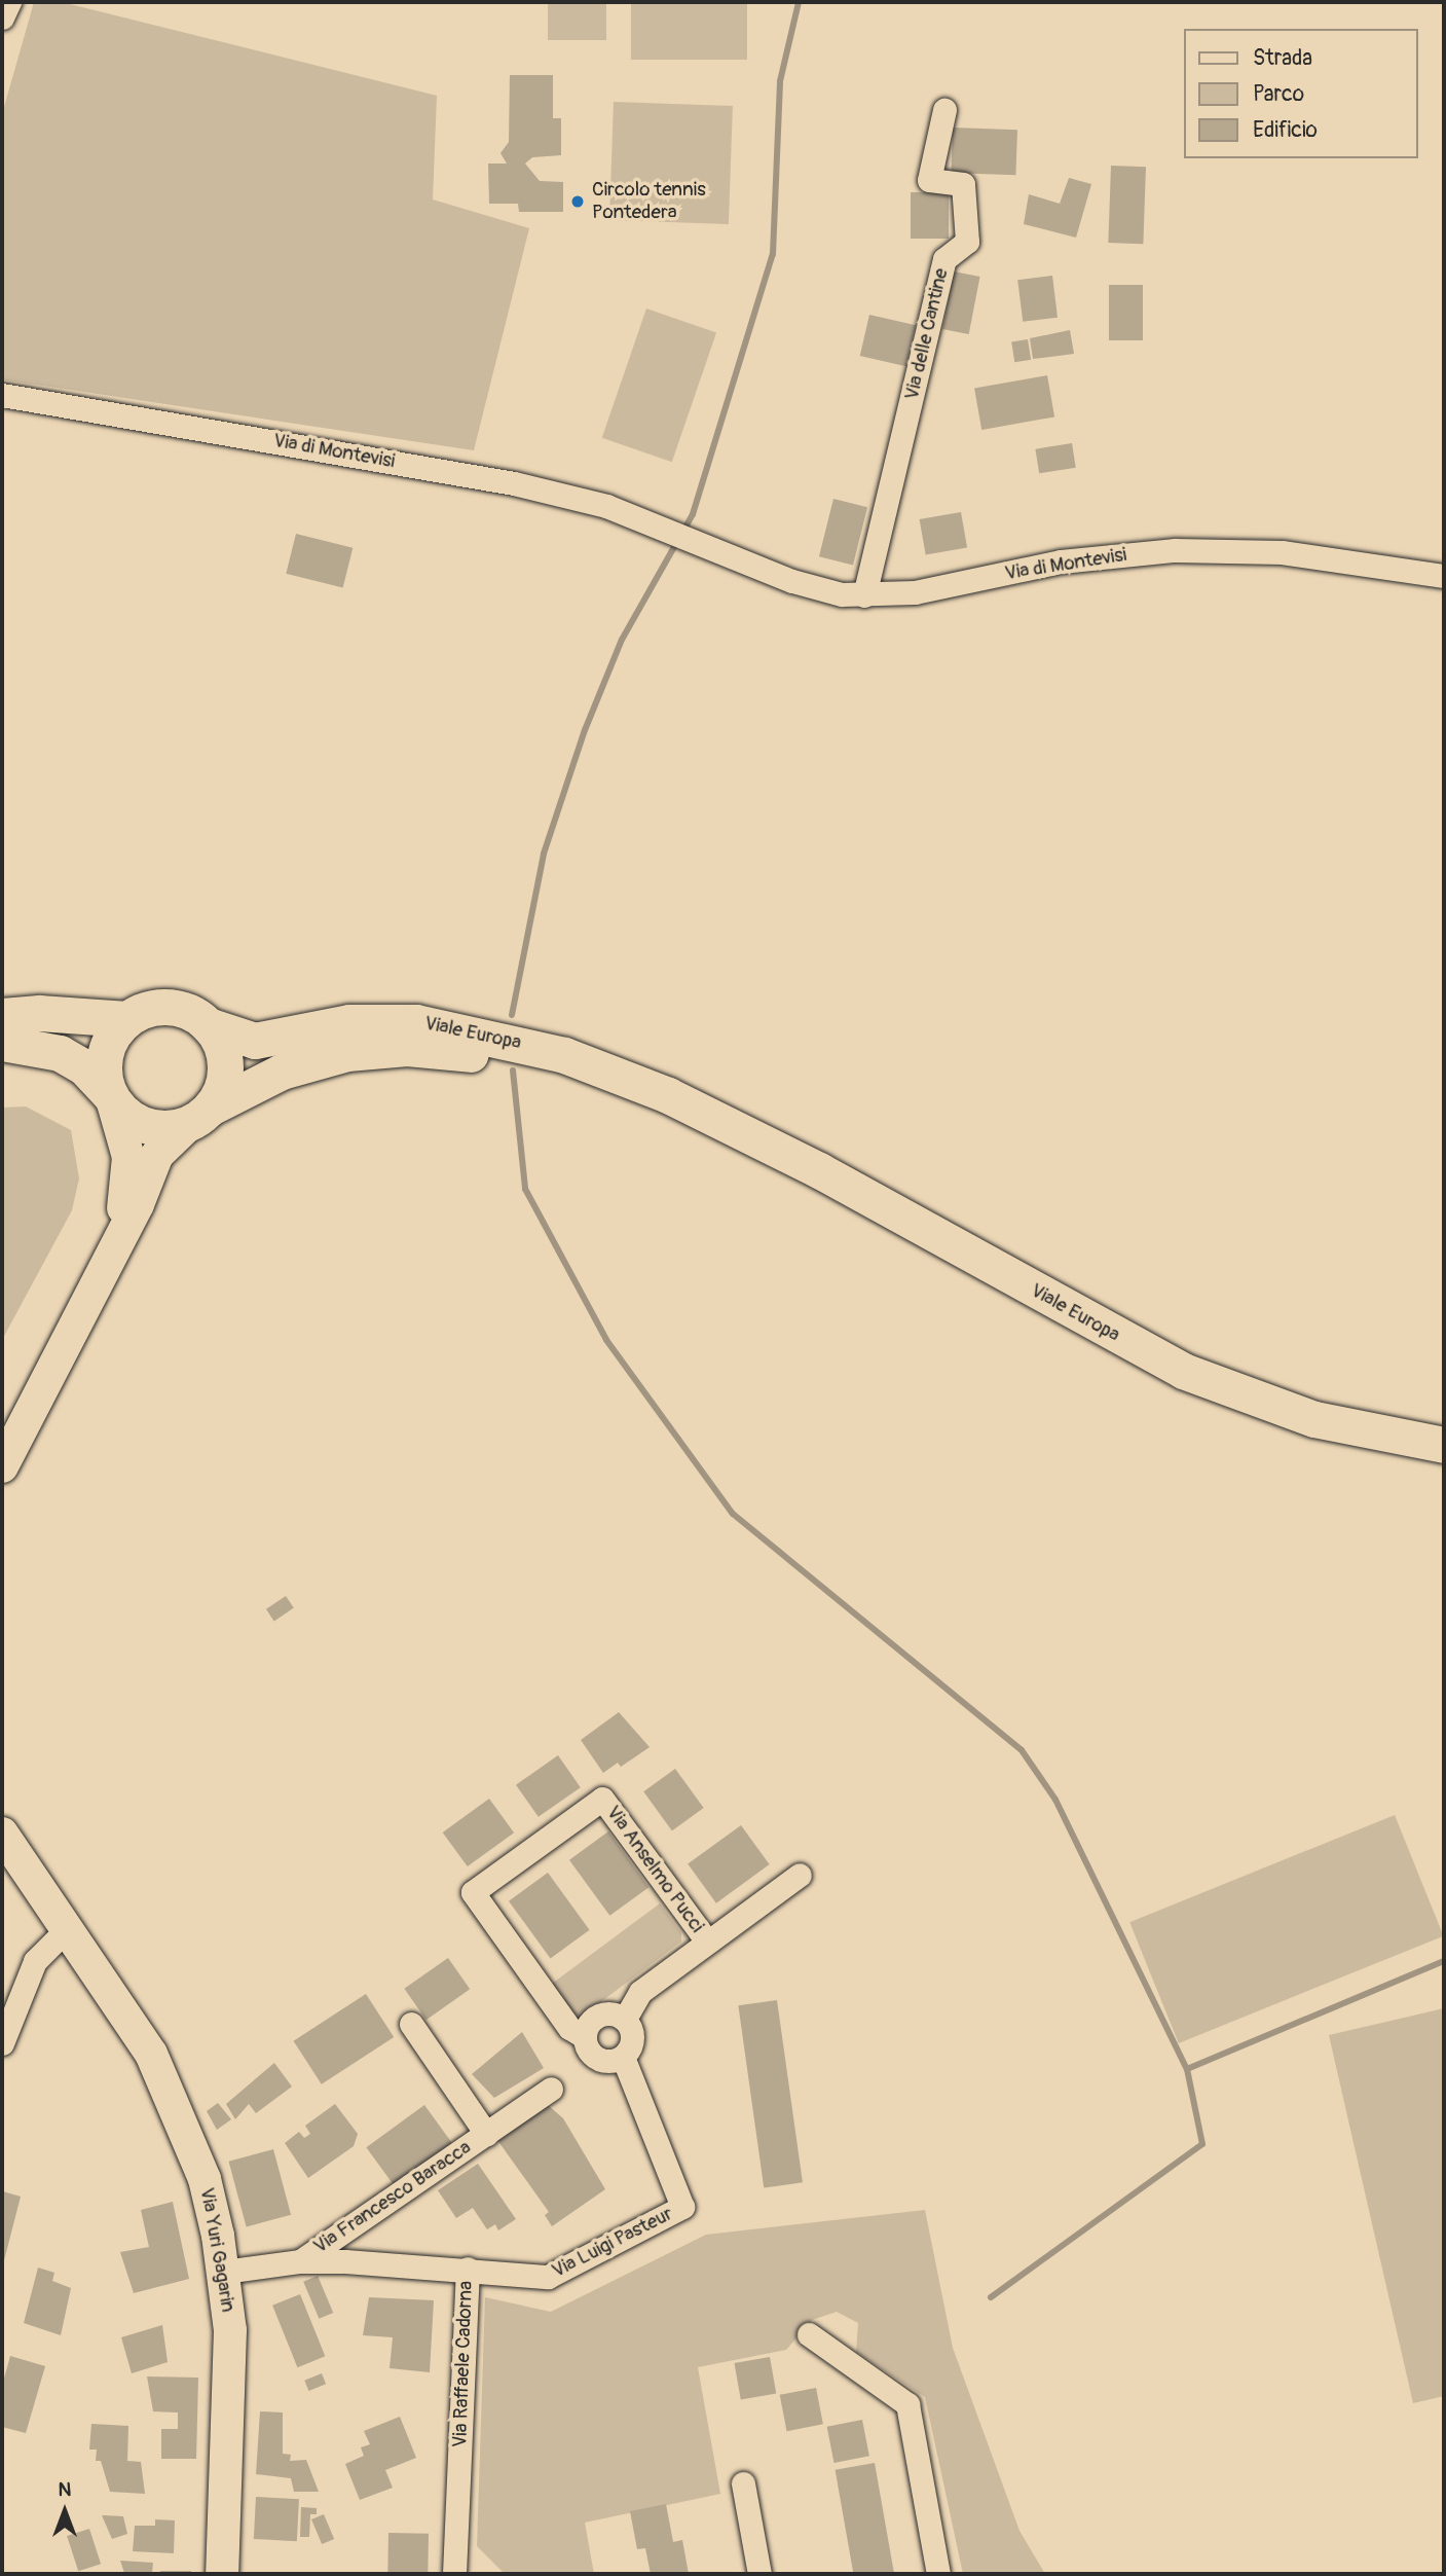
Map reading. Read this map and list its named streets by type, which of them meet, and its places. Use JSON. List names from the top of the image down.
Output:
{
  "streets": {
    "main road": ["Viale Europa"],
    "street": [
      "Via delle Cantine",
      "Via di Montevisi",
      "Via Anselmo Pucci",
      "Via Francesco Baracca",
      "Via Luigi Pasteur",
      "Via Yuri Gagarin",
      "Via Raffaele Cadorna"
    ]
  },
  "crossings": [
    ["Via delle Cantine", "Via di Montevisi"],
    ["Via Anselmo Pucci", "Via Luigi Pasteur"],
    ["Via Francesco Baracca", "Via Raffaele Cadorna"],
    ["Via Luigi Pasteur", "Via Raffaele Cadorna"],
    ["Via Yuri Gagarin", "Via Raffaele Cadorna"]
  ],
  "places": ["Circolo tennis Pontedera"],
  "legend": ["Strada", "Parco", "Edificio"],
  "north": "top"
}
